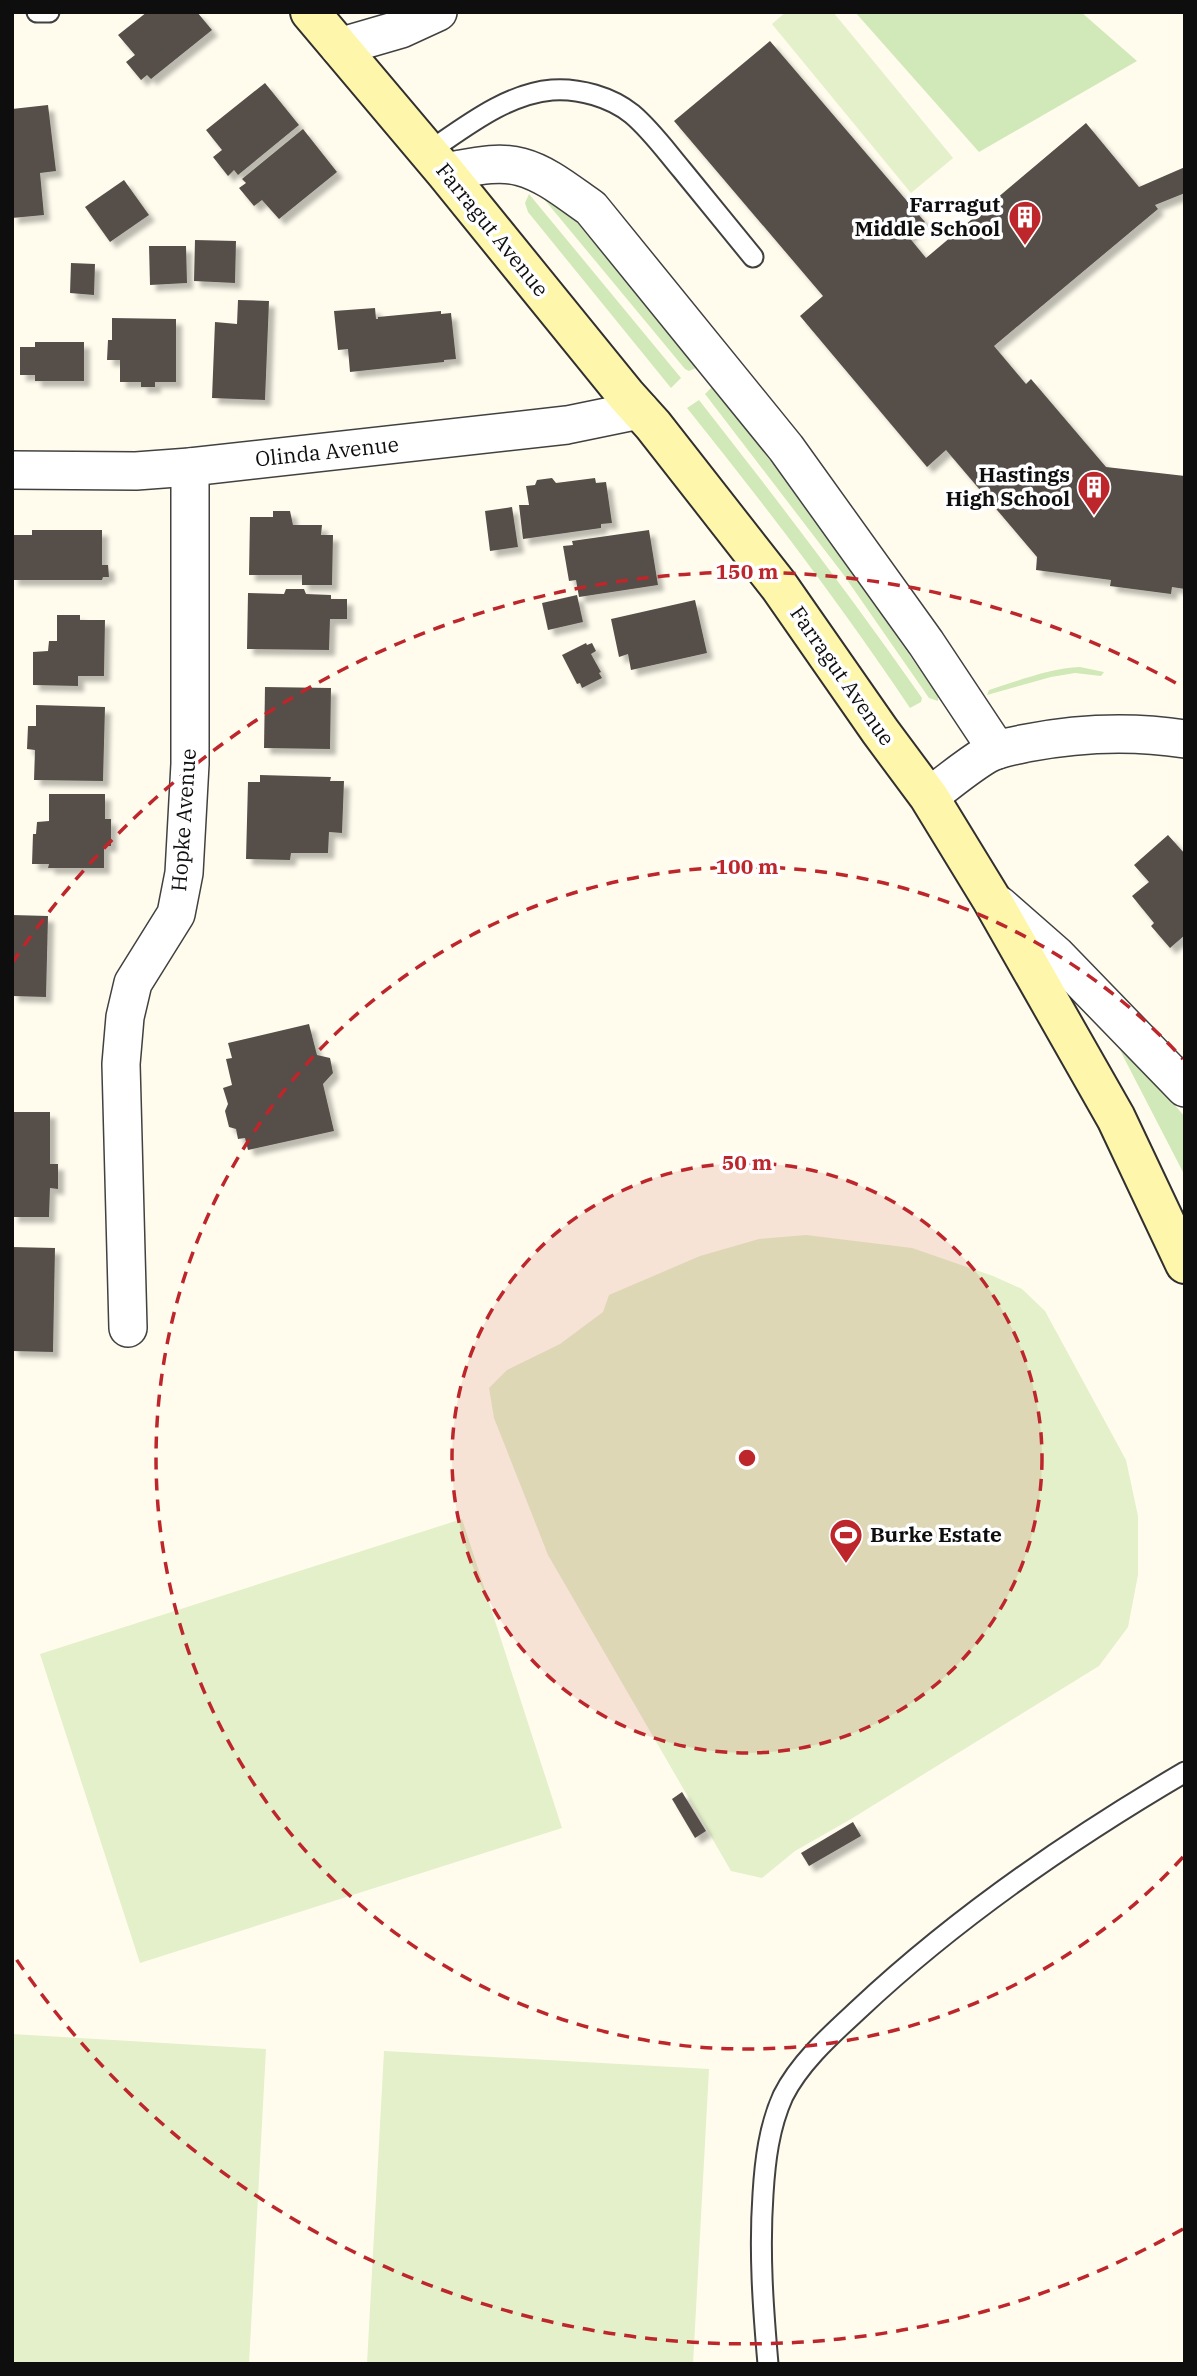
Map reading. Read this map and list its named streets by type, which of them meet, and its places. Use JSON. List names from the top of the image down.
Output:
{
  "streets": {
    "main road": ["Farragut Avenue"],
    "street": ["Olinda Avenue", "Hopke Avenue"]
  },
  "crossings": [
    ["Farragut Avenue", "Olinda Avenue"],
    ["Olinda Avenue", "Hopke Avenue"]
  ],
  "places": {
    "building": ["Farragut Middle School", "Hastings High School"],
    "sports": ["Burke Estate"]
  },
  "rings": ["150 m", "100 m", "50 m"]
}
